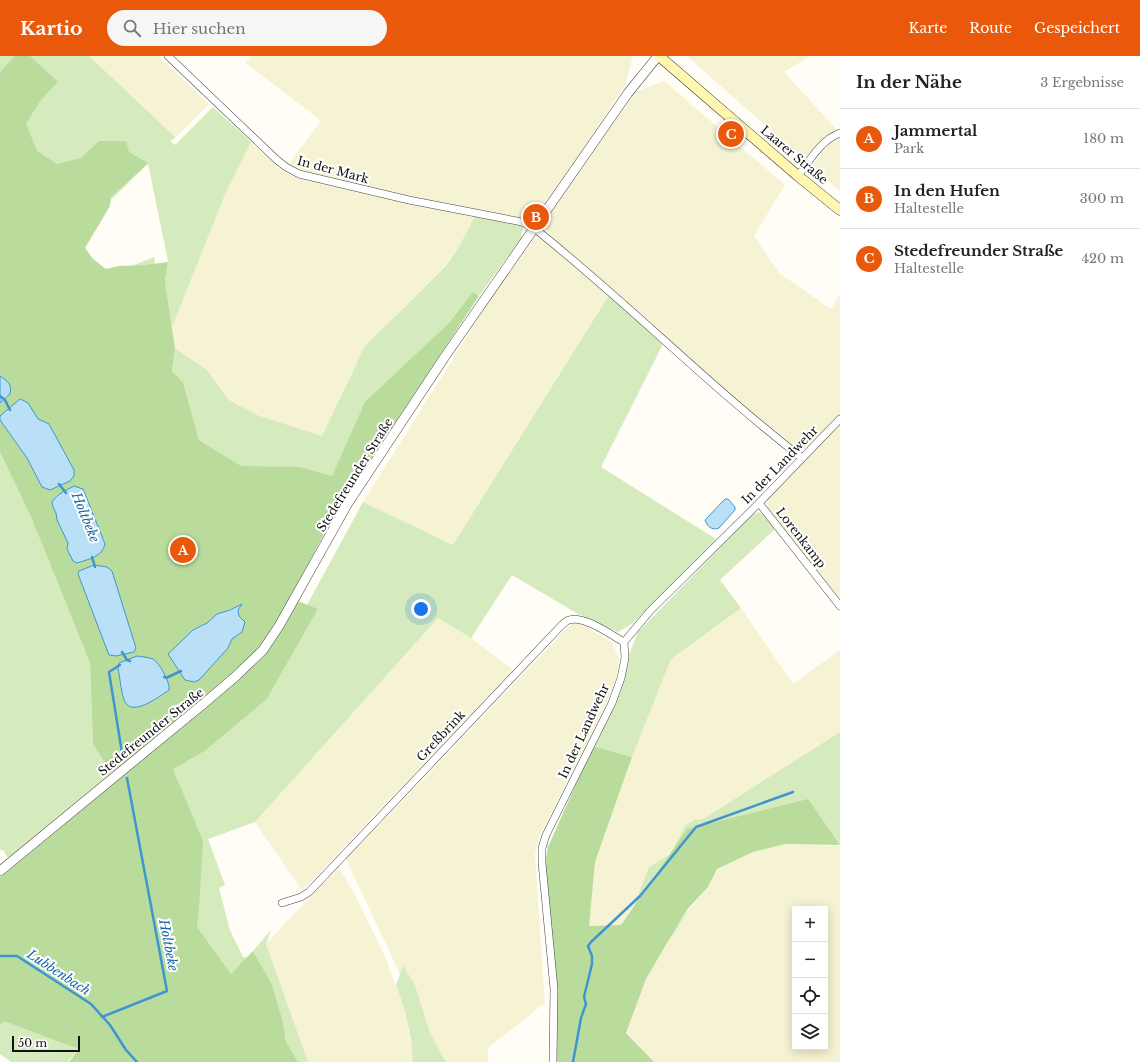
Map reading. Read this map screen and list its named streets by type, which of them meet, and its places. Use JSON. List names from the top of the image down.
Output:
{
  "streets": {
    "main road": ["Laarer Straße"],
    "street": [
      "In der Mark",
      "In der Landwehr",
      "Stedefreunder Straße",
      "Lorenkamp",
      "Greßbrink"
    ]
  },
  "crossings": [
    ["Laarer Straße", "Stedefreunder Straße"],
    ["In der Mark", "In der Landwehr"],
    ["In der Mark", "Stedefreunder Straße"],
    ["In der Landwehr", "Lorenkamp"],
    ["In der Landwehr", "Greßbrink"]
  ],
  "water": ["Holtbeke", "Lubbenbach"],
  "scale_bar": "50 m",
  "page": {
    "header": "Kartio",
    "search": "Hier suchen",
    "nav": ["Karte", "Route", "Gespeichert"],
    "heading": ["In der Nähe", "3 Ergebnisse"],
    "list": [
      {
        "mark": "A",
        "name": "Jammertal",
        "note": "Park",
        "value": "180 m"
      },
      {
        "mark": "B",
        "name": "In den Hufen",
        "note": "Haltestelle",
        "value": "300 m"
      },
      {
        "mark": "C",
        "name": "Stedefreunder Straße",
        "note": "Haltestelle",
        "value": "420 m"
      }
    ],
    "pins": ["C", "B", "A"],
    "map_buttons": ["+", "−"],
    "scale": "50 m"
  }
}
